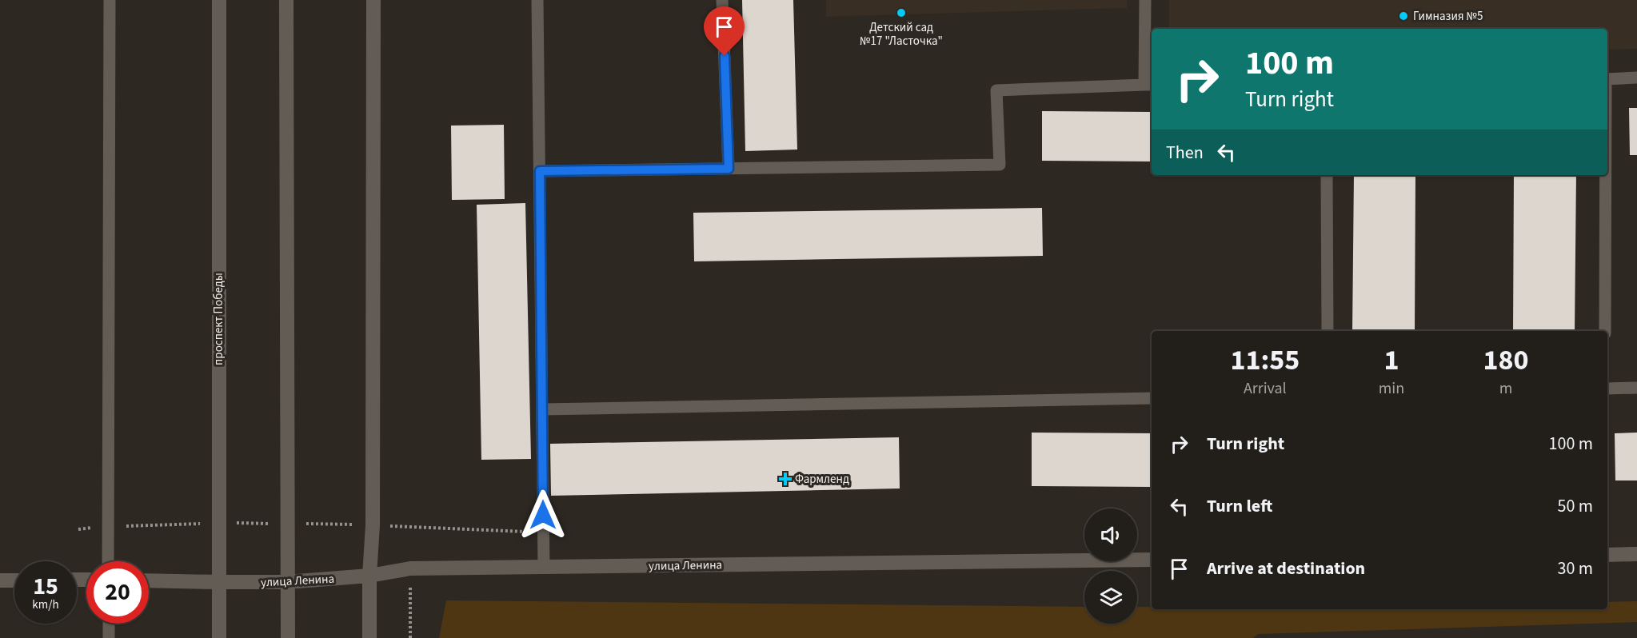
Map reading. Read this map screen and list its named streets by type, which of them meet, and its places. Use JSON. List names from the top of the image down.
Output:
{
  "streets": {
    "main road": ["проспект Победы", "улица Ленина"]
  },
  "crossings": [
    ["проспект Победы", "улица Ленина"]
  ],
  "places": {
    "other": ["Детский сад №17 \"Ласточка\"", "Гимназия №5"],
    "health": ["Фармленд"]
  },
  "page": {
    "turn": ["100 m", "Turn right"],
    "then": "Then",
    "eta": [
      "11:55",
      "Arrival",
      "1",
      "min",
      "180",
      "m"
    ],
    "list": [
      {
        "name": "Turn right",
        "value": "100 m"
      },
      {
        "name": "Turn left",
        "value": "50 m"
      },
      {
        "name": "Arrive at destination",
        "value": "30 m"
      }
    ],
    "speed": "15 km/h",
    "limit": "20"
  }
}
